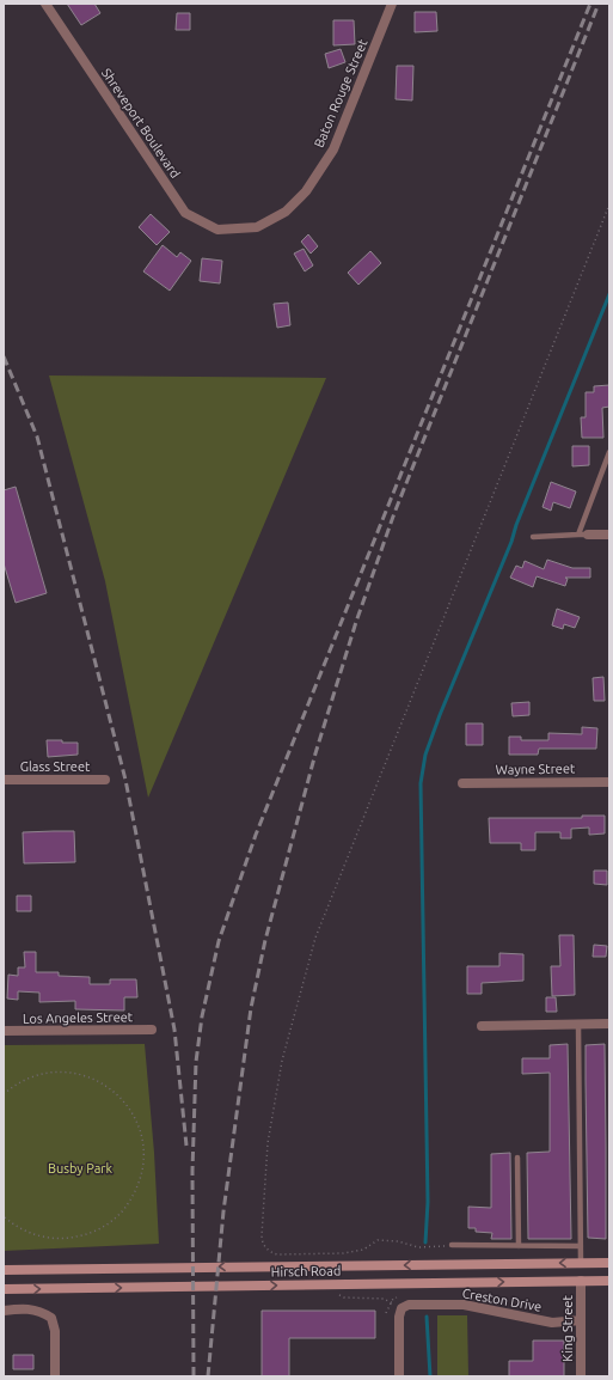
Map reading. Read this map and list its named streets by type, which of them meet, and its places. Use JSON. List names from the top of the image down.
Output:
{
  "streets": {
    "main road": ["Hirsch Road"],
    "street": [
      "Baton Rouge Street",
      "Shreveport Boulevard",
      "Glass Street",
      "Wayne Street",
      "Los Angeles Street",
      "Creston Drive",
      "King Street"
    ]
  },
  "crossings": [
    ["Baton Rouge Street", "Shreveport Boulevard"],
    ["Hirsch Road", "King Street"],
    ["Creston Drive", "King Street"]
  ],
  "parks": ["Busby Park"]
}
